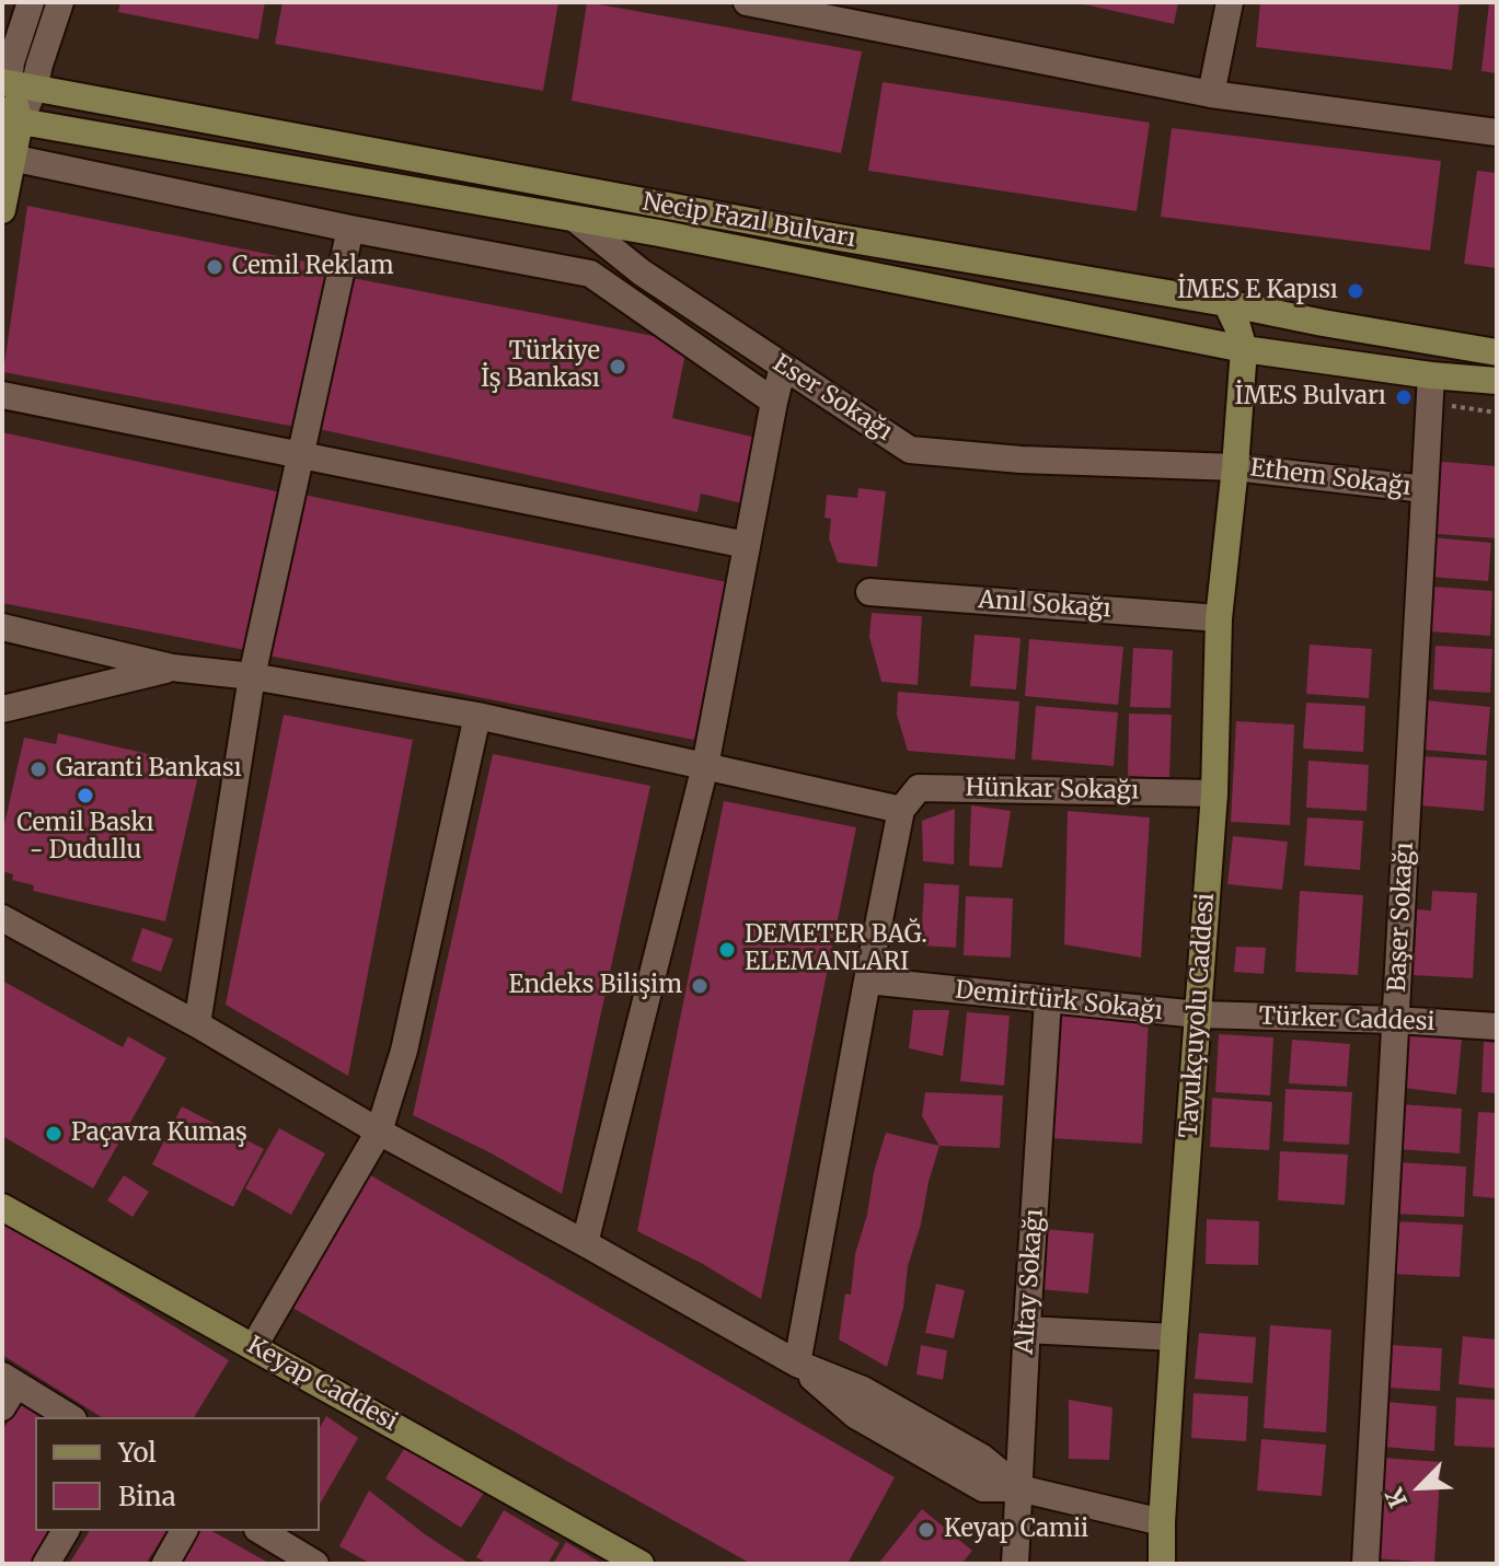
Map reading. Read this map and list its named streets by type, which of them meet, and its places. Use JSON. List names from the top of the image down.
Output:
{
  "streets": {
    "main road": ["Necip Fazıl Bulvarı", "Tavukçuyolu Caddesi", "Keyap Caddesi"],
    "street": [
      "Eser Sokağı",
      "Ethem Sokağı",
      "Anıl Sokağı",
      "Hünkar Sokağı",
      "Başer Sokağı",
      "Demirtürk Sokağı",
      "Türker Caddesi",
      "Altay Sokağı"
    ]
  },
  "crossings": [
    ["Necip Fazıl Bulvarı", "Eser Sokağı"],
    ["Necip Fazıl Bulvarı", "Başer Sokağı"],
    ["Necip Fazıl Bulvarı", "Tavukçuyolu Caddesi"],
    ["Eser Sokağı", "Ethem Sokağı"],
    ["Eser Sokağı", "Tavukçuyolu Caddesi"],
    ["Ethem Sokağı", "Başer Sokağı"],
    ["Ethem Sokağı", "Tavukçuyolu Caddesi"],
    ["Anıl Sokağı", "Tavukçuyolu Caddesi"],
    ["Hünkar Sokağı", "Tavukçuyolu Caddesi"],
    ["Başer Sokağı", "Türker Caddesi"],
    ["Demirtürk Sokağı", "Tavukçuyolu Caddesi"],
    ["Demirtürk Sokağı", "Türker Caddesi"],
    ["Demirtürk Sokağı", "Altay Sokağı"],
    ["Tavukçuyolu Caddesi", "Türker Caddesi"]
  ],
  "places": [
    "Cemil Reklam",
    "İMES E Kapısı",
    "Türkiye İş Bankası",
    "İMES Bulvarı",
    "Garanti Bankası",
    "Cemil Baskı - Dudullu",
    "DEMETER BAĞ. ELEMANLARI",
    "Endeks Bilişim",
    "Paçavra Kumaş",
    "Keyap Camii"
  ],
  "legend": ["Yol", "Bina"],
  "north": "bottom left"
}
